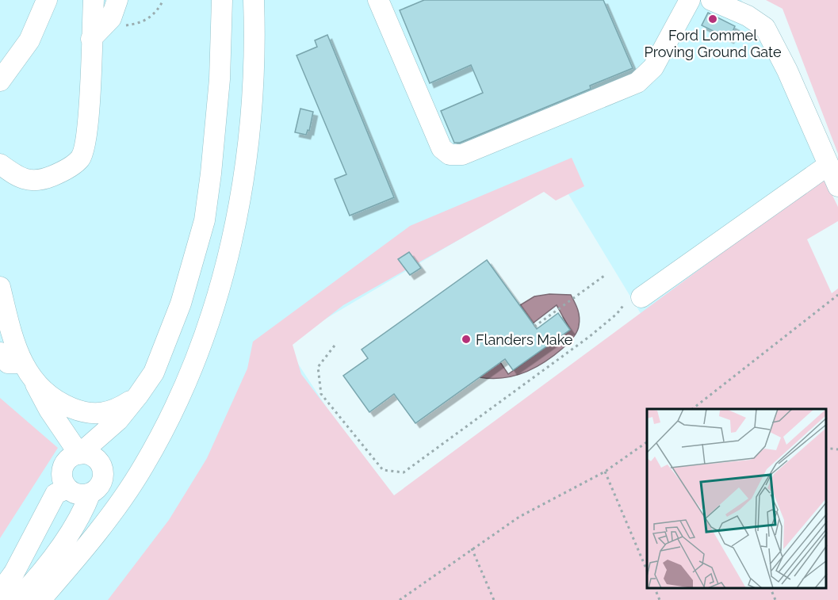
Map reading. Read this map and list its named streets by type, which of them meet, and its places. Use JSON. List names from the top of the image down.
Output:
{
  "places": ["Ford Lommel Proving Ground Gate", "Flanders Make"]
}
